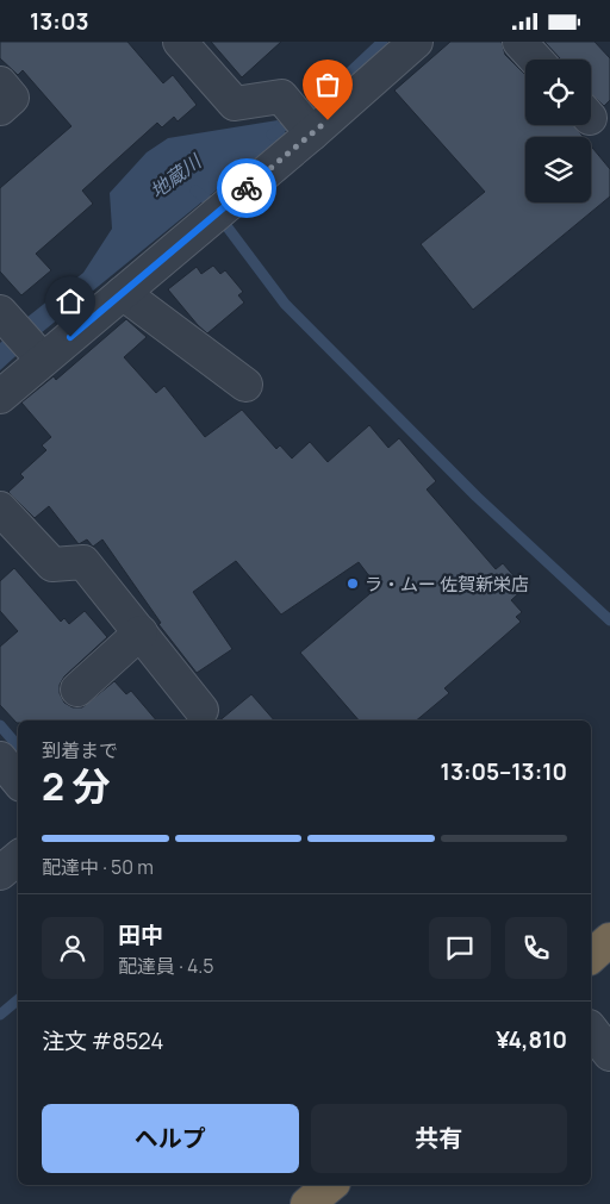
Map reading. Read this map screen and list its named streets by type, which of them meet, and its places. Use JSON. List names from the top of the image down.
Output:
{
  "water": ["地蔵川"],
  "places": ["ラ・ムー 佐賀新栄店"],
  "page": {
    "status": "13:03",
    "heading": ["2 分", "到着まで", "13:05–13:10"],
    "panel": [
      "田中",
      "配達員 · 4.5",
      "注文 #8524",
      "¥4,810"
    ],
    "bar": "配達中 · 50 m",
    "buttons": ["ヘルプ", "共有"]
  }
}
